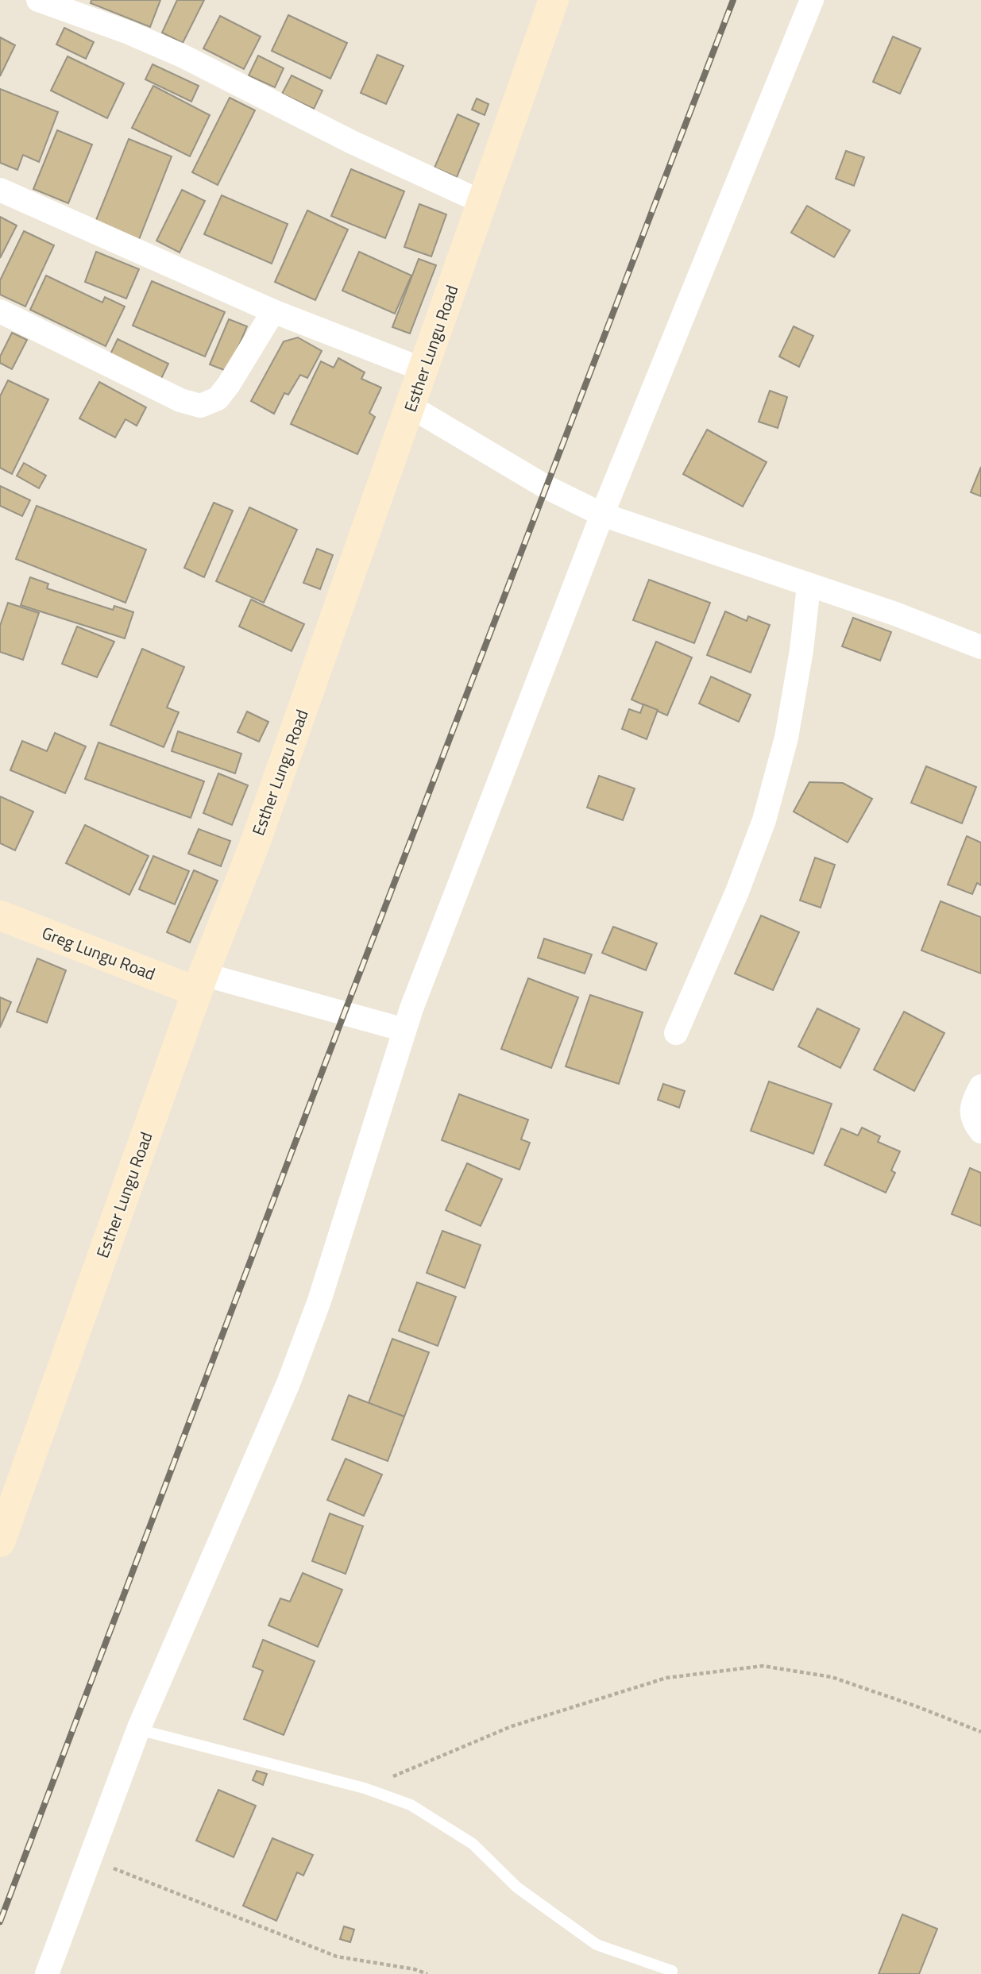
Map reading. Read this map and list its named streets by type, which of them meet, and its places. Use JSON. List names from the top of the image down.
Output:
{
  "streets": {
    "street": ["Esther Lungu Road", "Greg Lungu Road"]
  },
  "crossings": [
    ["Esther Lungu Road", "Greg Lungu Road"]
  ]
}
